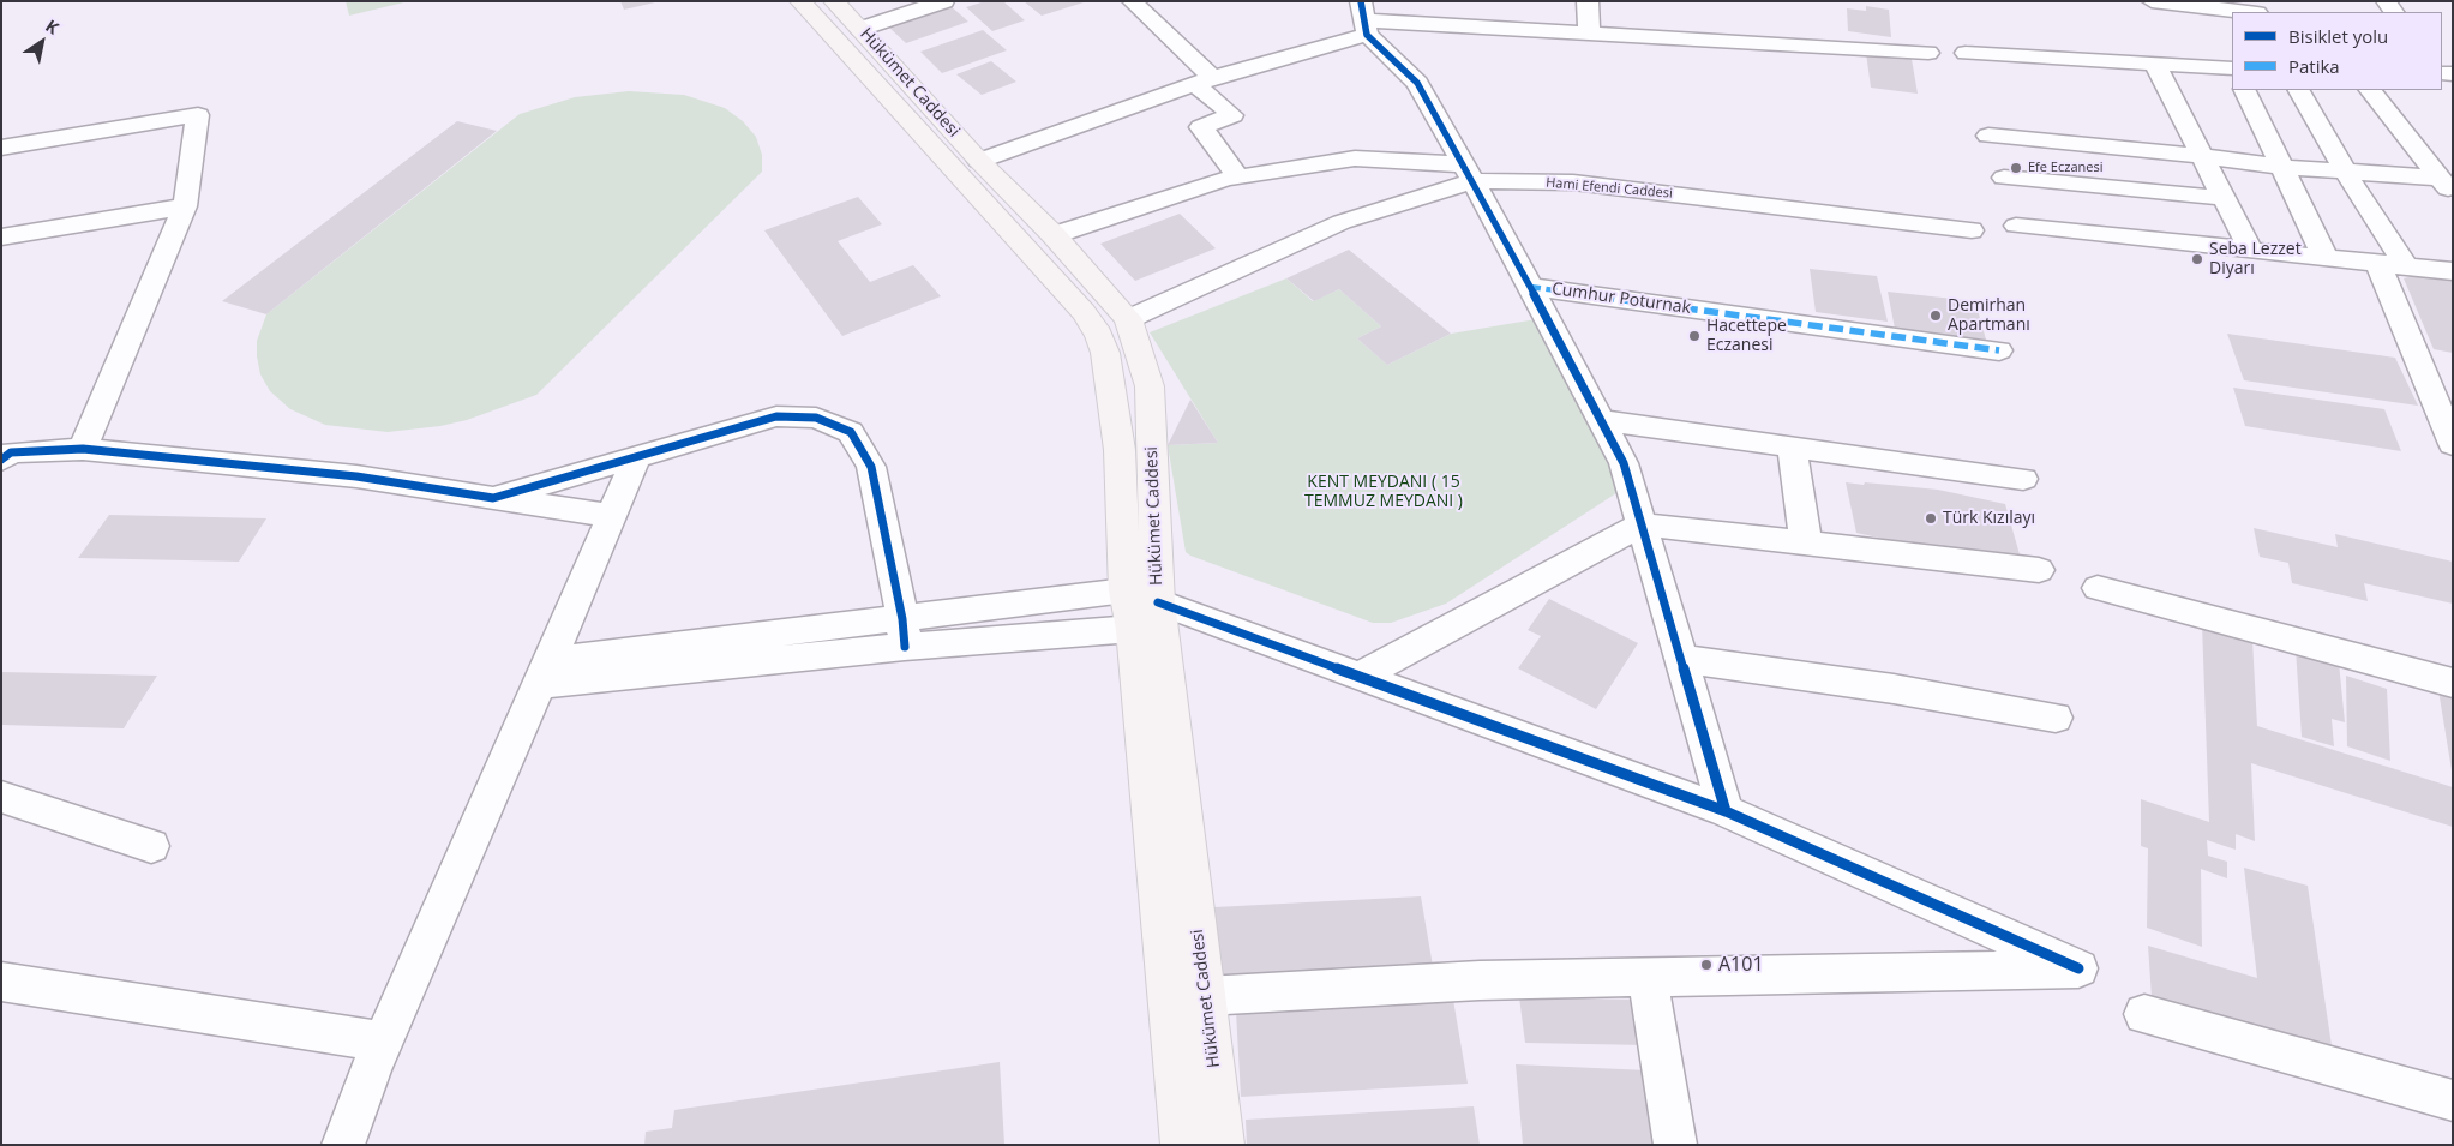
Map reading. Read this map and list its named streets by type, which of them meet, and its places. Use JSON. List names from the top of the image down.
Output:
{
  "streets": {
    "main road": ["Hükümet Caddesi"],
    "street": ["Hami Efendi Caddesi", "Cumhur Poturnak"]
  },
  "crossings": [
    ["Hükümet Caddesi", "Hami Efendi Caddesi"]
  ],
  "parks": ["KENT MEYDANI ( 15 TEMMUZ MEYDANI )"],
  "places": [
    "Efe Eczanesi",
    "Seba Lezzet Diyarı",
    "Demirhan Apartmanı",
    "Hacettepe Eczanesi",
    "Türk Kızılayı",
    "A101"
  ],
  "legend": ["Bisiklet yolu", "Patika"],
  "north": "top right"
}
